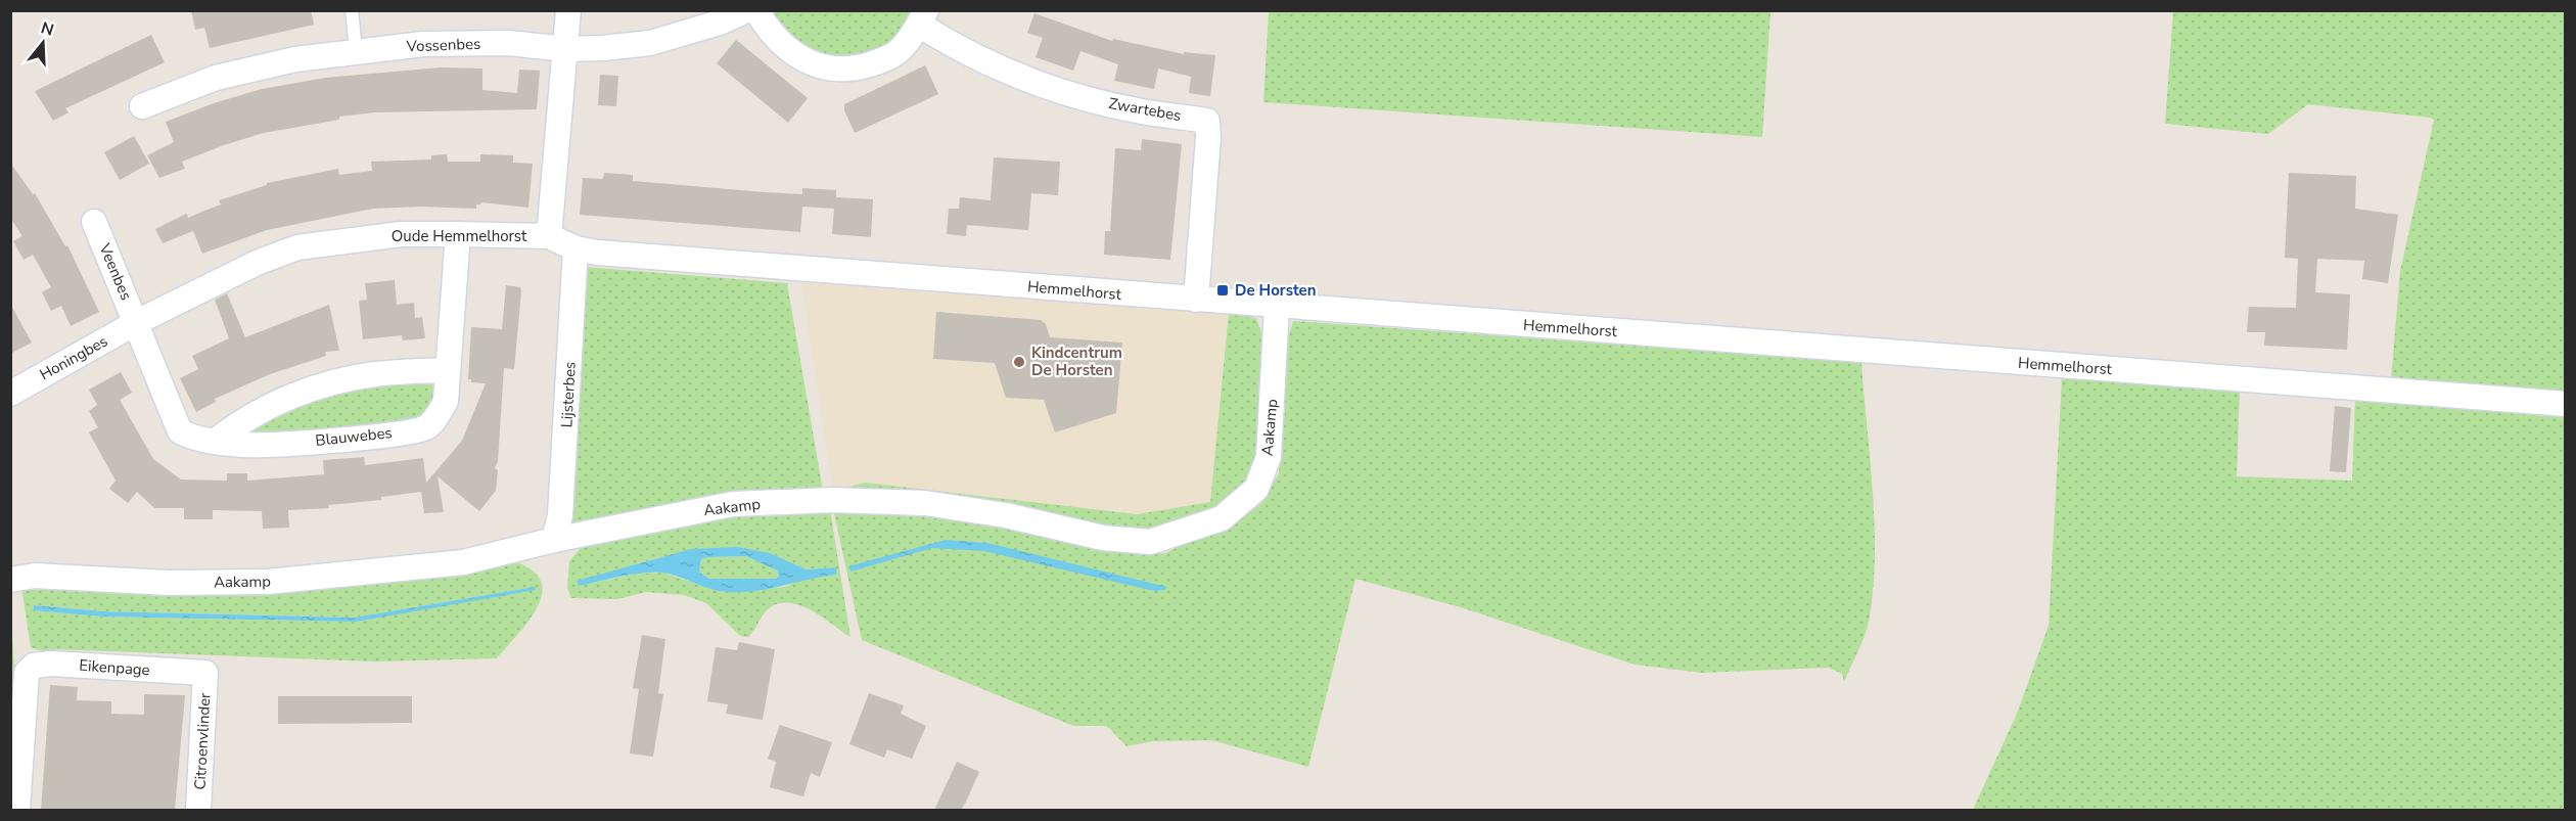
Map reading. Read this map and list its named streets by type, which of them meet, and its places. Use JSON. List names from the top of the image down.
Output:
{
  "streets": {
    "street": [
      "Vossenbes",
      "Zwartebes",
      "Oude Hemmelhorst",
      "Veenbes",
      "Hemmelhorst",
      "Honingbes",
      "Lijsterbes",
      "Aakamp",
      "Blauwebes",
      "Eikenpage",
      "Citroenvlinder"
    ]
  },
  "crossings": [
    ["Zwartebes", "Hemmelhorst"],
    ["Oude Hemmelhorst", "Veenbes"],
    ["Oude Hemmelhorst", "Hemmelhorst"],
    ["Oude Hemmelhorst", "Honingbes"],
    ["Oude Hemmelhorst", "Lijsterbes"],
    ["Oude Hemmelhorst", "Blauwebes"],
    ["Veenbes", "Honingbes"],
    ["Veenbes", "Blauwebes"],
    ["Hemmelhorst", "Lijsterbes"],
    ["Hemmelhorst", "Aakamp"],
    ["Honingbes", "Blauwebes"],
    ["Lijsterbes", "Aakamp"],
    ["Eikenpage", "Citroenvlinder"]
  ],
  "places": {
    "transit": ["De Horsten"],
    "other": ["Kindcentrum De Horsten"]
  },
  "north": "top"
}
